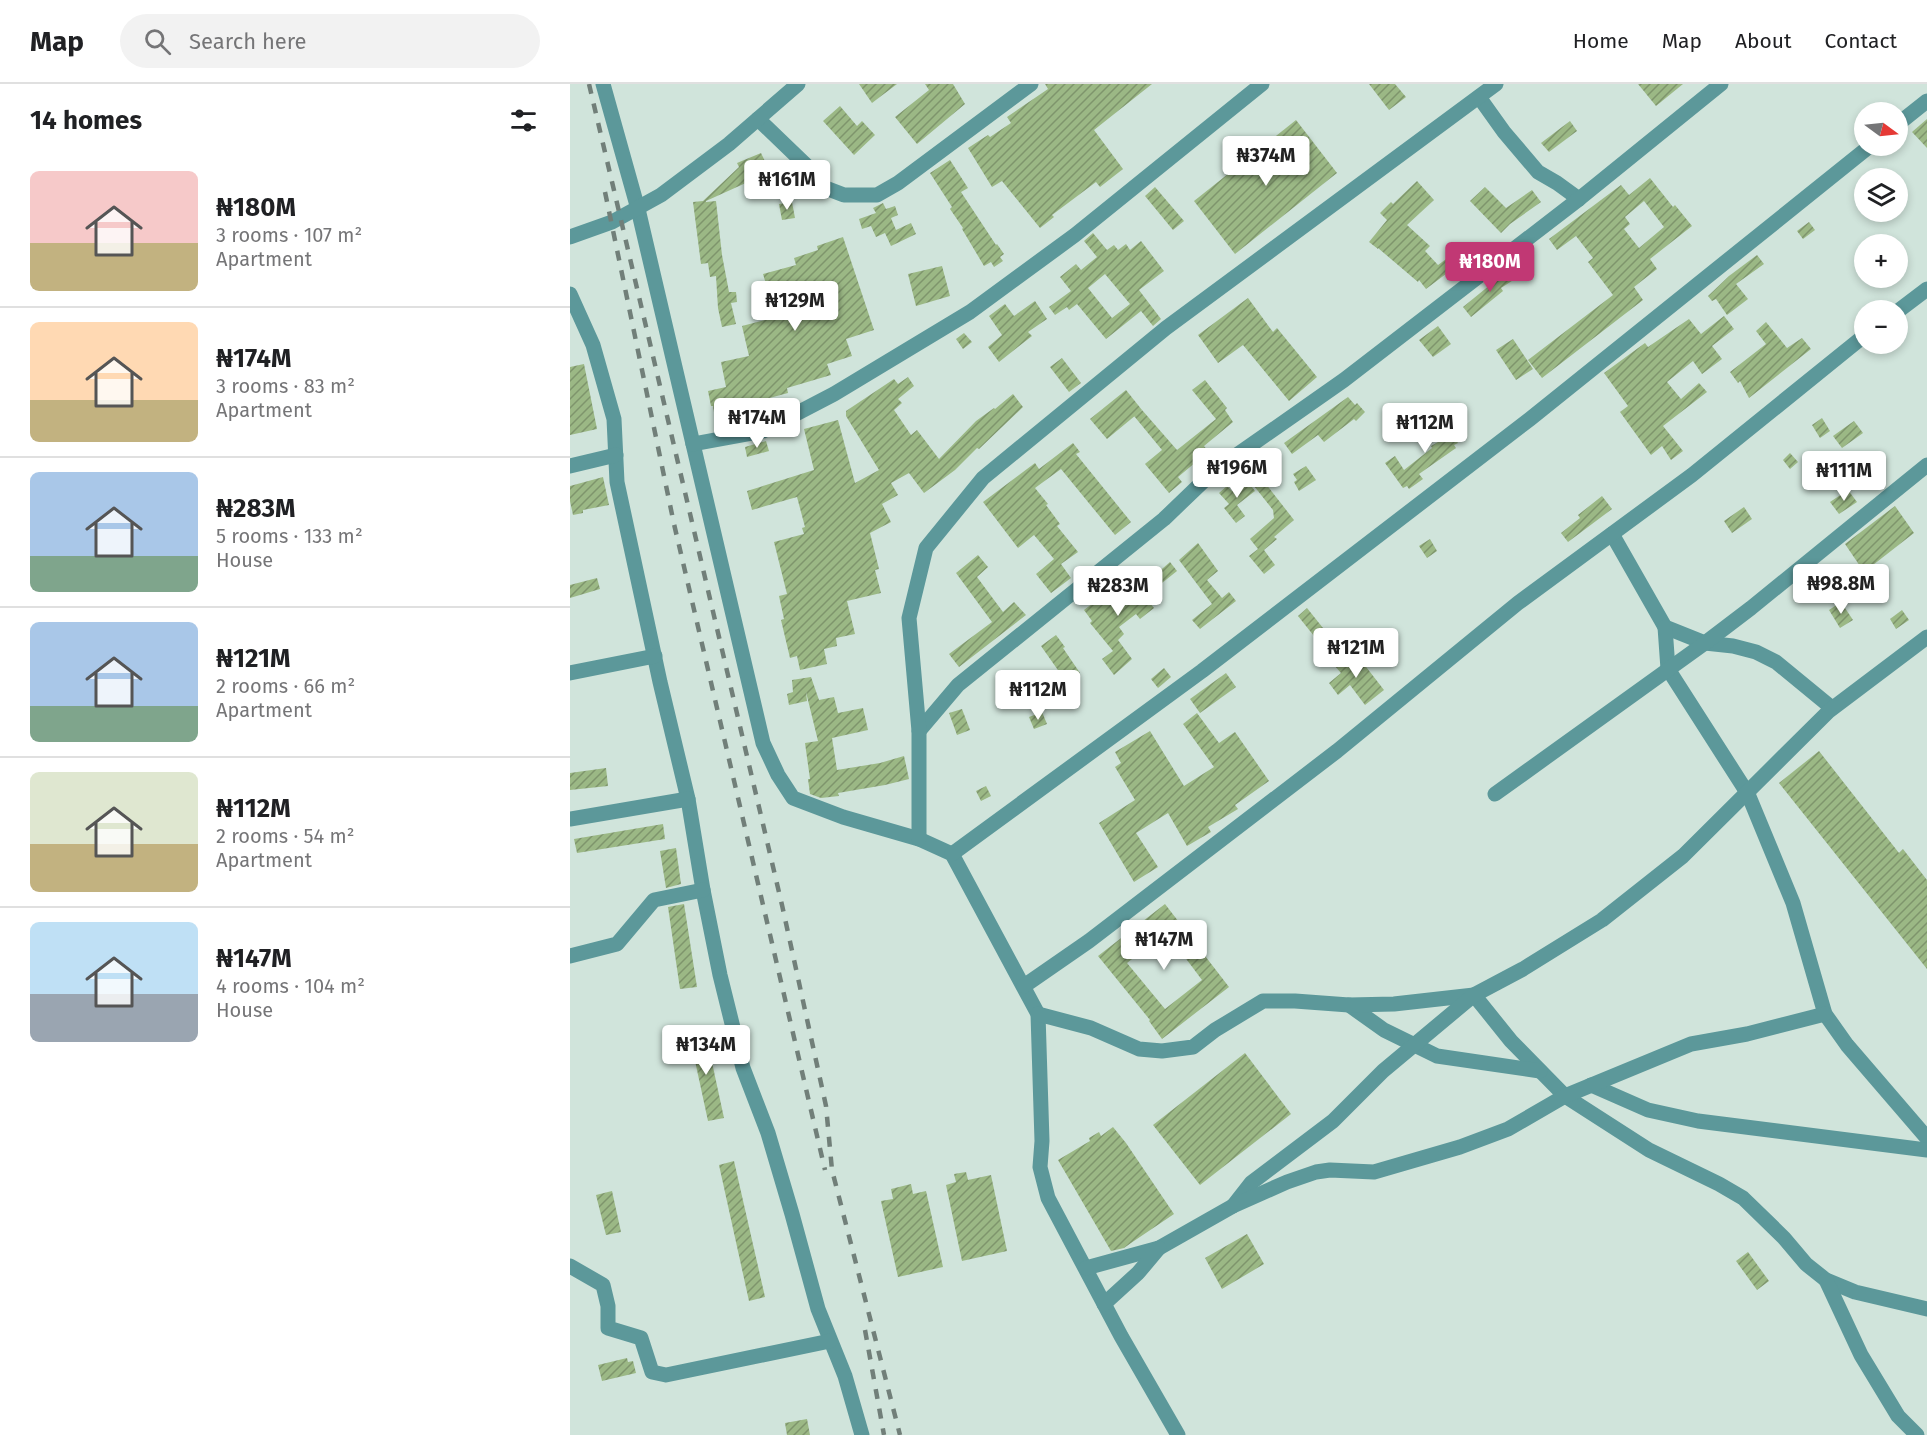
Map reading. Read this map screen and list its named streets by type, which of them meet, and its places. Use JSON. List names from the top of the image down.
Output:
{
  "north": "right",
  "page": {
    "header": "Map",
    "search": "Search here",
    "nav": [
      "Home",
      "Map",
      "About",
      "Contact"
    ],
    "heading": "14 homes",
    "map_buttons": ["+", "−"],
    "price": [
      "₦374M",
      "₦161M",
      "₦180M",
      "₦129M",
      "₦174M",
      "₦112M",
      "₦196M",
      "₦111M",
      "₦98.8M",
      "₦283M",
      "₦121M",
      "₦112M",
      "₦147M",
      "₦134M"
    ],
    "list": [
      {
        "name": "₦180M",
        "note": "3 rooms · 107 m² · Apartment"
      },
      {
        "name": "₦174M",
        "note": "3 rooms · 83 m² · Apartment"
      },
      {
        "name": "₦283M",
        "note": "5 rooms · 133 m² · House"
      },
      {
        "name": "₦121M",
        "note": "2 rooms · 66 m² · Apartment"
      },
      {
        "name": "₦112M",
        "note": "2 rooms · 54 m² · Apartment"
      },
      {
        "name": "₦147M",
        "note": "4 rooms · 104 m² · House"
      }
    ]
  }
}
